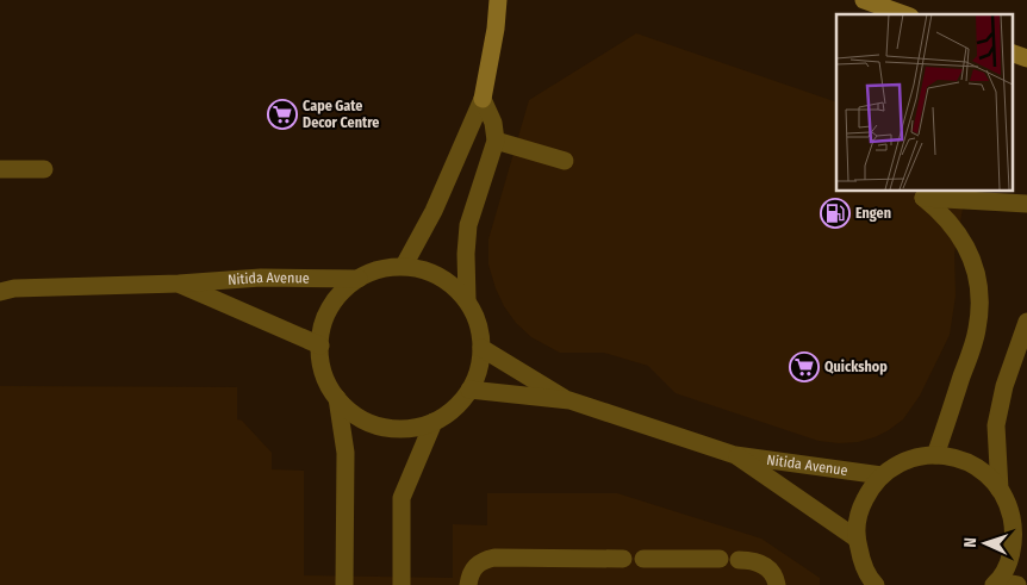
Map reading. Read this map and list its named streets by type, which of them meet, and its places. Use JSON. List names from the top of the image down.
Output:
{
  "streets": {
    "street": ["Nitida Avenue"]
  },
  "places": {
    "supermarket": ["Cape Gate Decor Centre", "Quickshop"],
    "fuel station": ["Engen"]
  },
  "north": "left"
}
